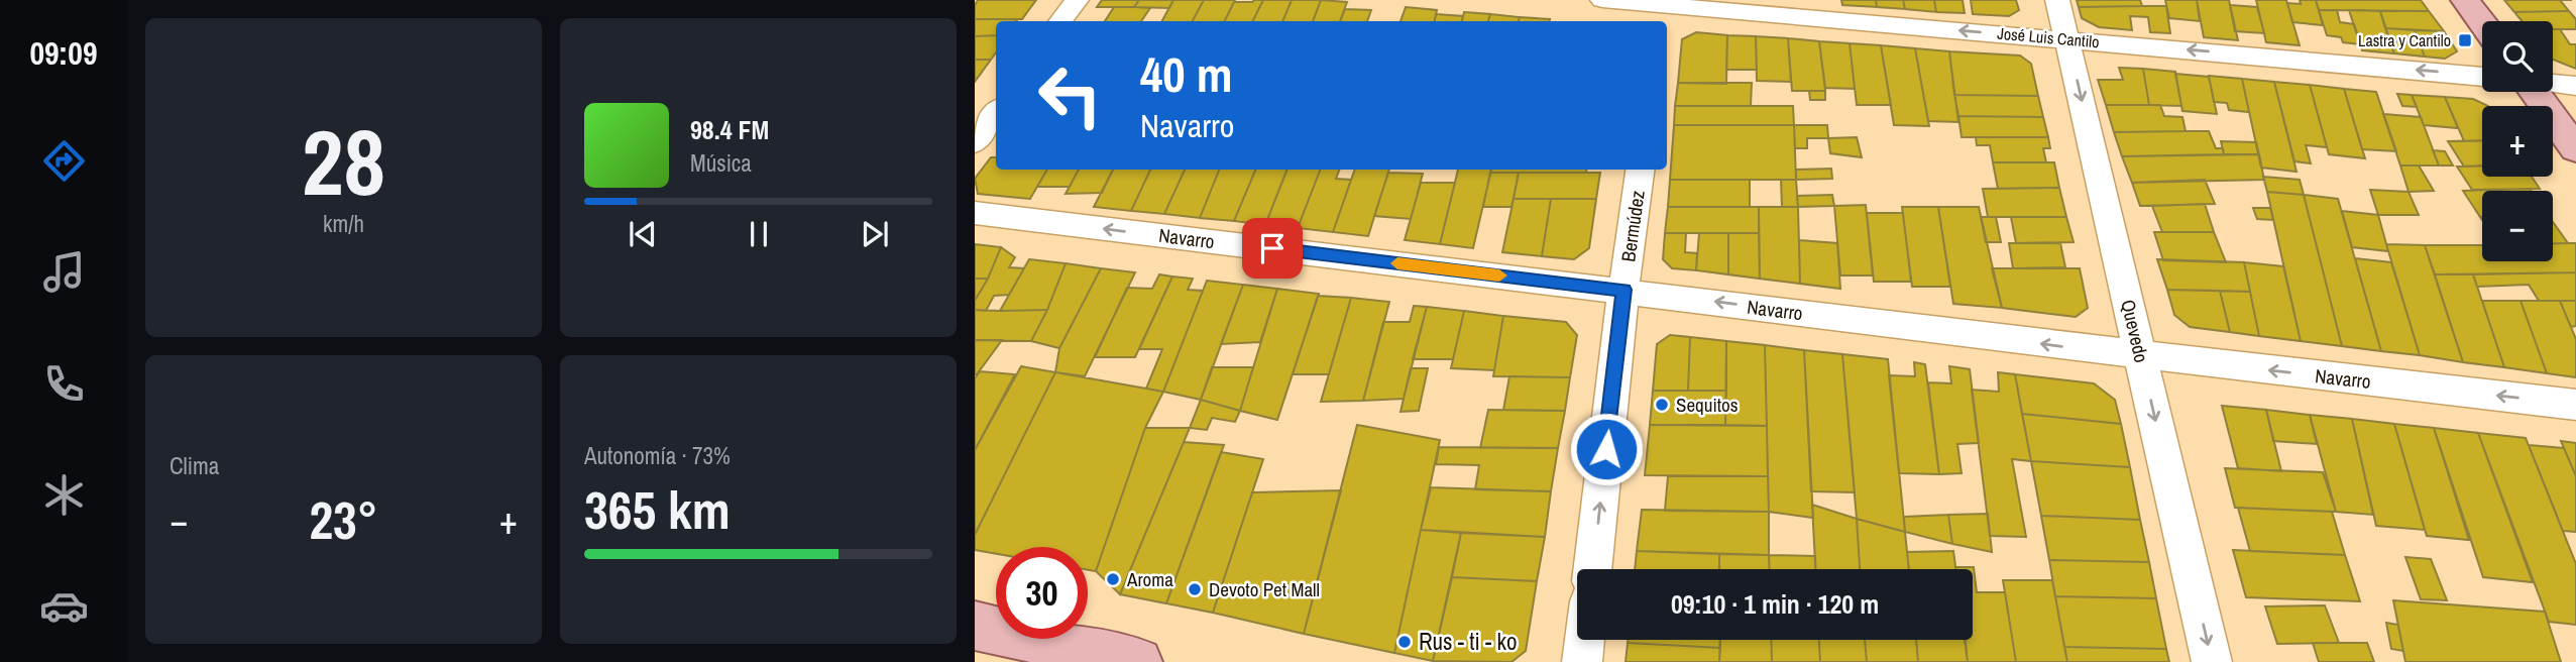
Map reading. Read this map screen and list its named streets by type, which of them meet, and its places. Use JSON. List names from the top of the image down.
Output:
{
  "streets": {
    "street": [
      "José Luis Cantilo",
      "Bermúdez",
      "Navarro",
      "Quevedo"
    ]
  },
  "crossings": [
    ["José Luis Cantilo", "Quevedo"],
    ["Bermúdez", "Navarro"],
    ["Navarro", "Quevedo"]
  ],
  "one_way": [
    "José Luis Cantilo",
    "Bermúdez",
    "Navarro",
    "Quevedo"
  ],
  "places": {
    "transit": ["Lastra y Cantilo"],
    "other": [
      "Sequitos",
      "Aroma",
      "Devoto Pet Mall",
      "Rus - ti - ko"
    ]
  },
  "page": {
    "tabs": "09:09",
    "tile": [
      ["28", "km/h"],
      "Clima",
      ["Autonomía · 73%", "365 km"]
    ],
    "map_buttons": ["+", "−"],
    "turn": ["40 m", "Navarro"],
    "song": ["98.4 FM", "Música"],
    "heat": ["−", "23°", "+"],
    "limit": "30",
    "trip": "09:10 · 1 min · 120 m"
  }
}
